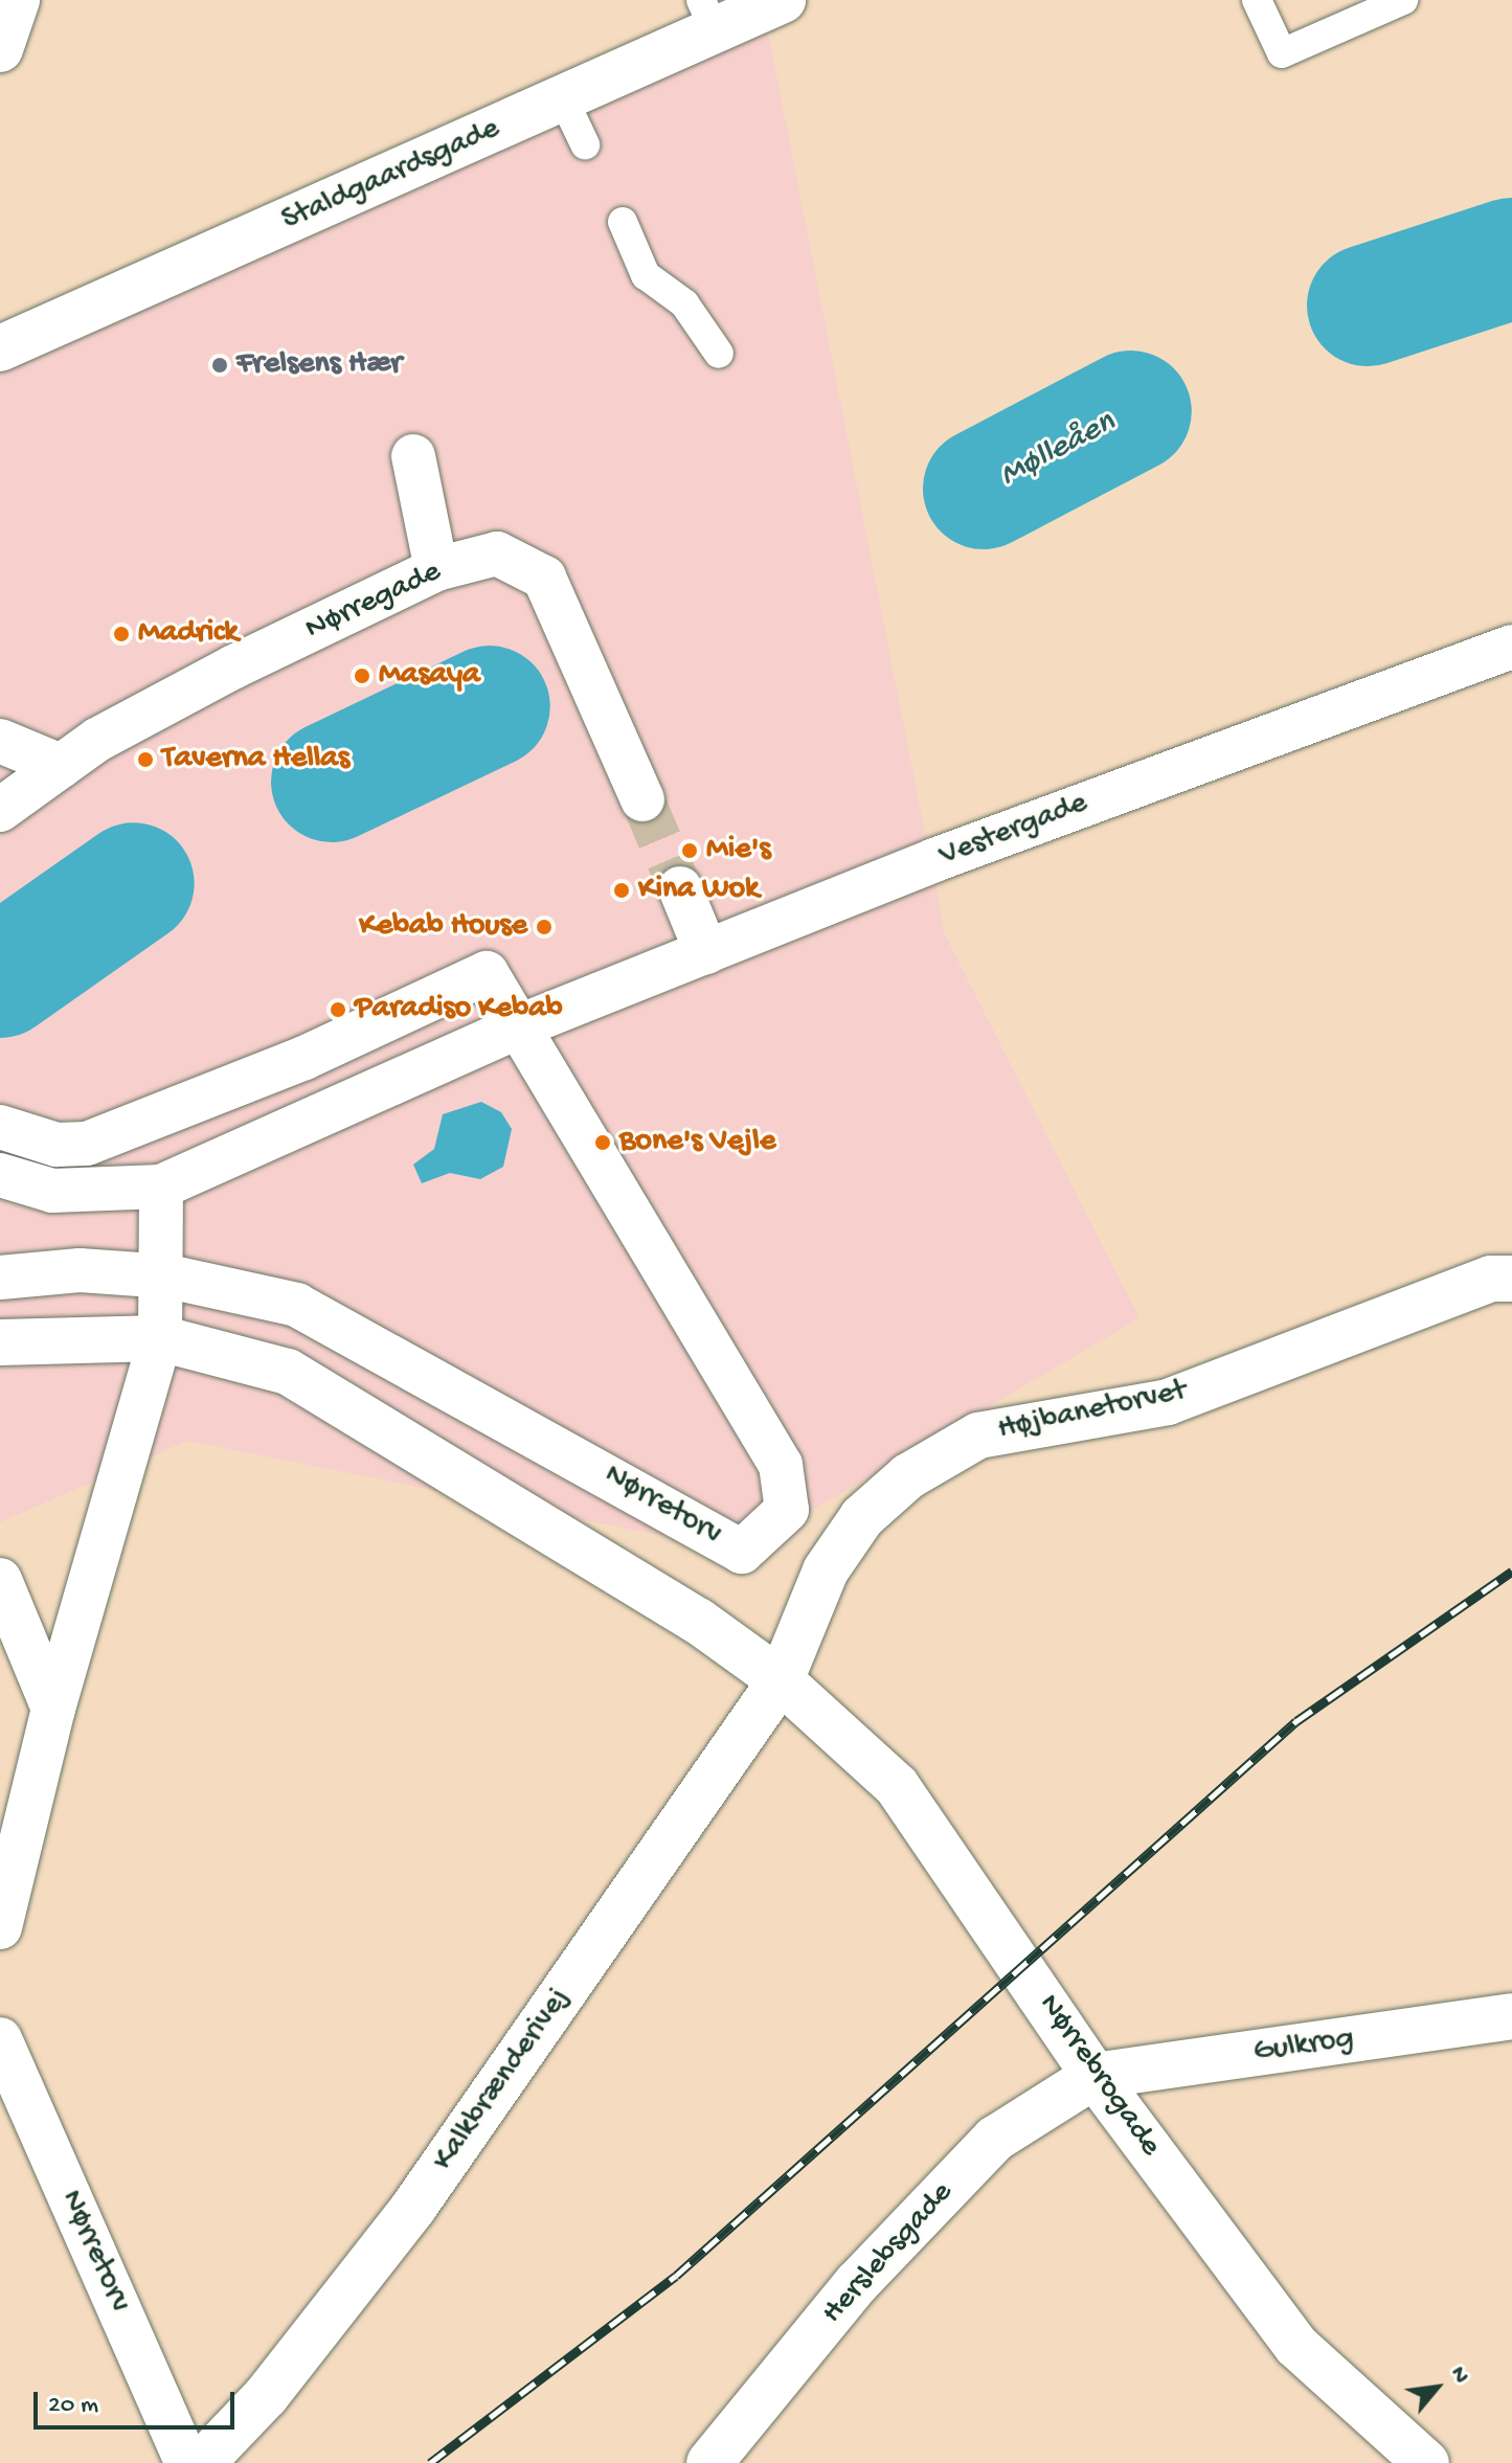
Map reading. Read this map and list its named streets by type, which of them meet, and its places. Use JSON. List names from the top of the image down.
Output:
{
  "streets": {
    "street": [
      "Staldgaardsgade",
      "Nørregade",
      "Vestergade",
      "Højbanetorvet",
      "Nørretorv",
      "Gulkrog",
      "Nørrebrogade",
      "Kalkbrænderivej",
      "Herslebsgade"
    ]
  },
  "crossings": [
    ["Vestergade", "Nørretorv"],
    ["Højbanetorvet", "Nørrebrogade"],
    ["Højbanetorvet", "Kalkbrænderivej"],
    ["Gulkrog", "Nørrebrogade"],
    ["Gulkrog", "Herslebsgade"],
    ["Nørrebrogade", "Kalkbrænderivej"],
    ["Nørrebrogade", "Herslebsgade"]
  ],
  "water": ["Mølleåen"],
  "places": [
    "Frelsens Hær",
    "Madrick",
    "Masaya",
    "Taverna Hellas",
    "Mie's",
    "Kina Wok",
    "Kebab House",
    "Paradiso Kebab",
    "Bone's Vejle"
  ],
  "scale_bar": "20 m",
  "north": "top right"
}
